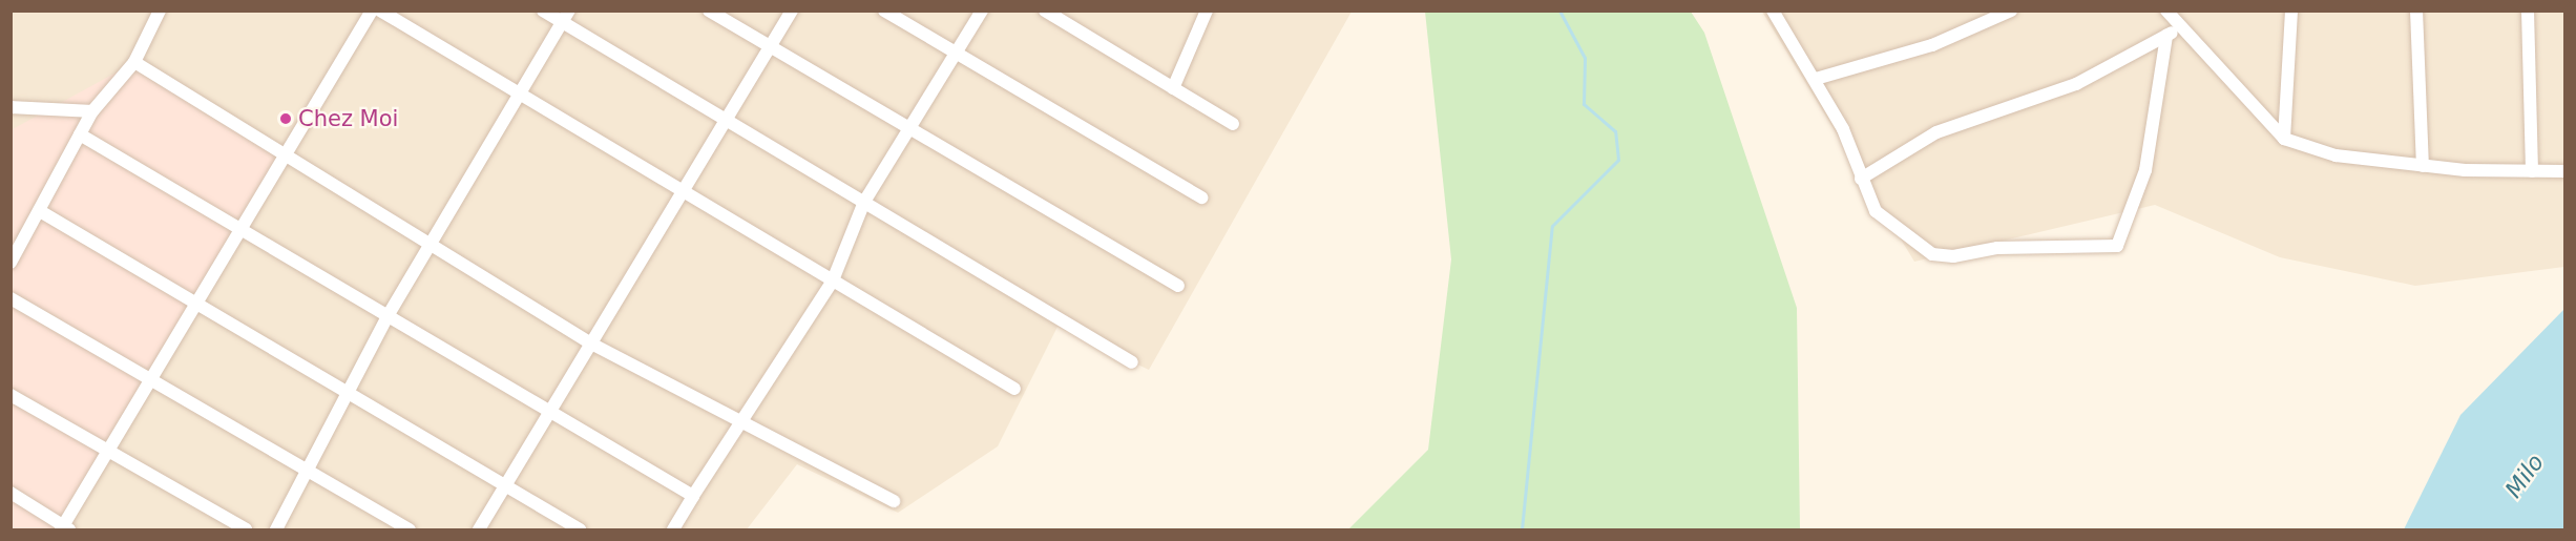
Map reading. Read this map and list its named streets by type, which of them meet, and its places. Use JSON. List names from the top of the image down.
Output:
{
  "water": ["Milo"],
  "places": ["Chez Moi"]
}
